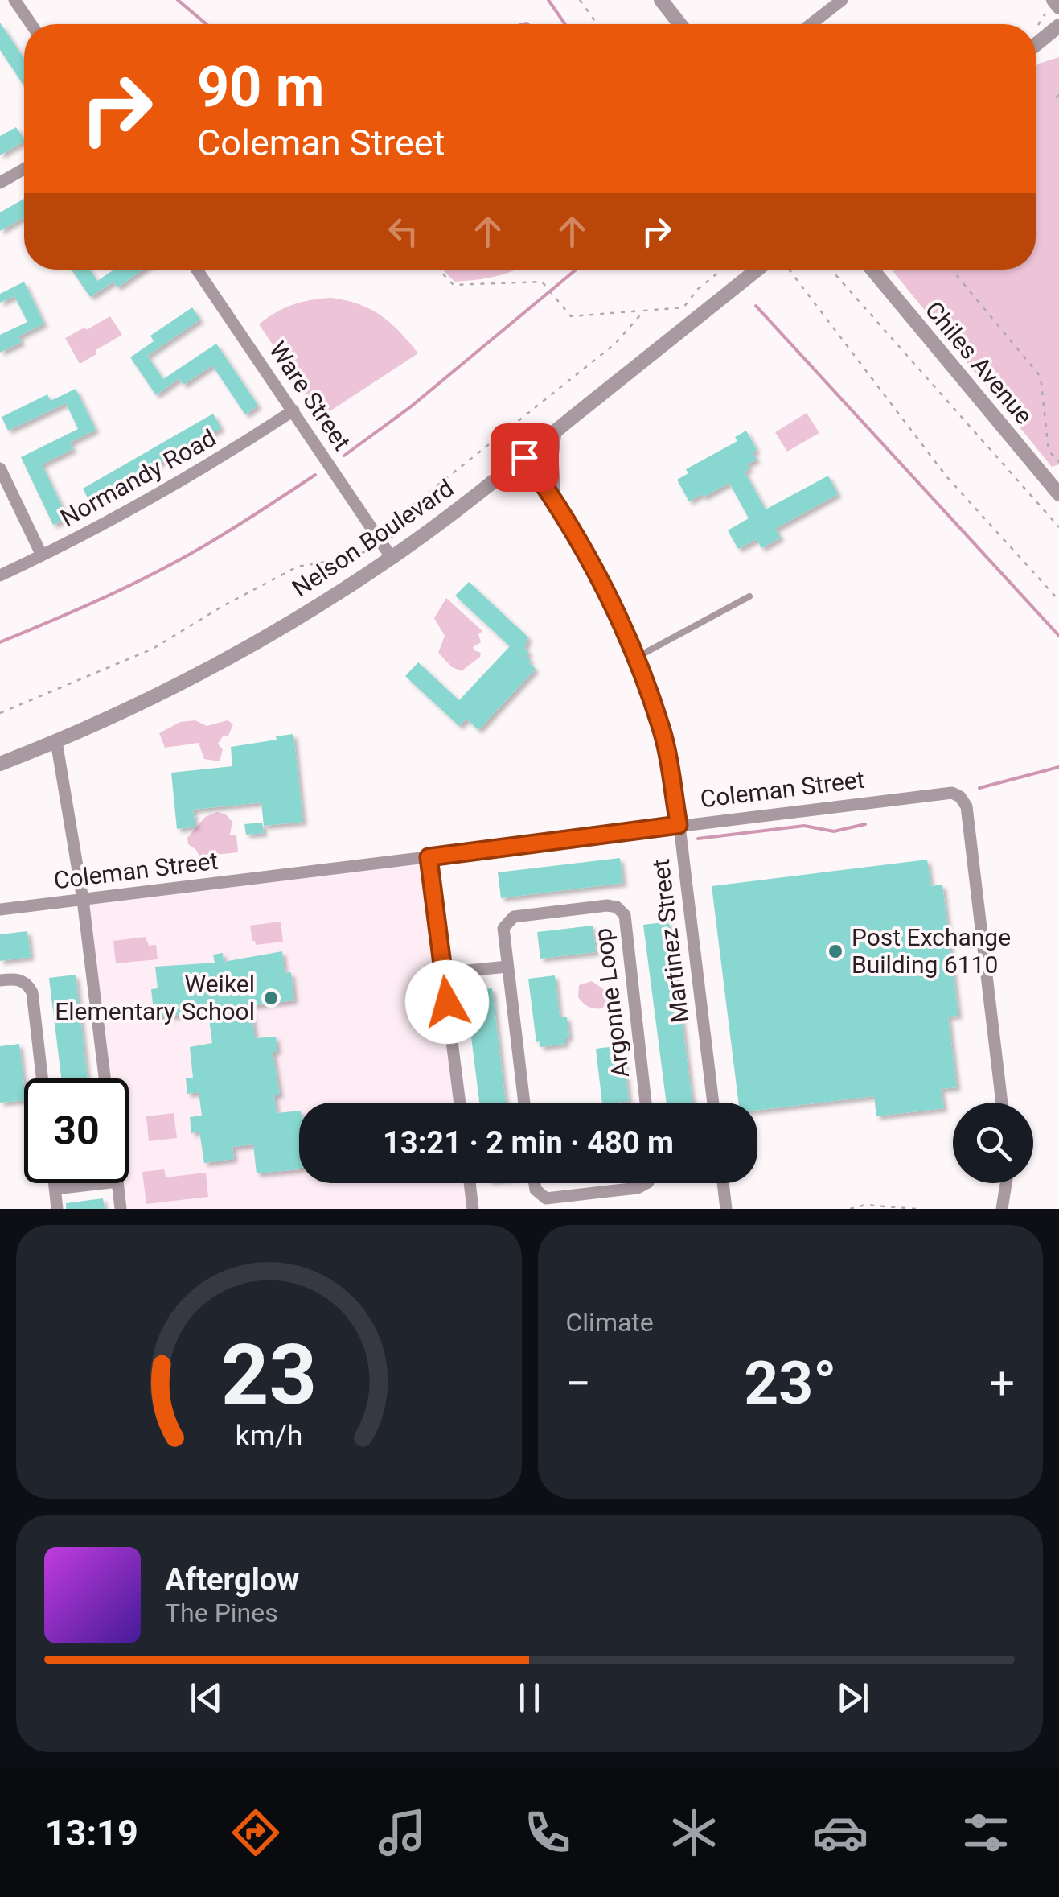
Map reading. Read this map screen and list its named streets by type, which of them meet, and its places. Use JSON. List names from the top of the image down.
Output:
{
  "streets": {
    "street": [
      "Chiles Avenue",
      "Ware Street",
      "Normandy Road",
      "Nelson Boulevard",
      "Coleman Street",
      "Martinez Street",
      "Argonne Loop"
    ]
  },
  "crossings": [
    ["Ware Street", "Normandy Road"],
    ["Ware Street", "Nelson Boulevard"],
    ["Nelson Boulevard", "Martinez Street"],
    ["Coleman Street", "Martinez Street"]
  ],
  "places": ["Post Exchange Building 6110", "Weikel Elementary School"],
  "page": {
    "turn": ["90 m", "Coleman Street"],
    "limit": "30",
    "trip": "13:21 · 2 min · 480 m",
    "tile": "Climate",
    "heat": ["−", "23°", "+"],
    "song": ["Afterglow", "The Pines"],
    "tabs": "13:19",
    "gauge": ["23", "km/h"]
  }
}
